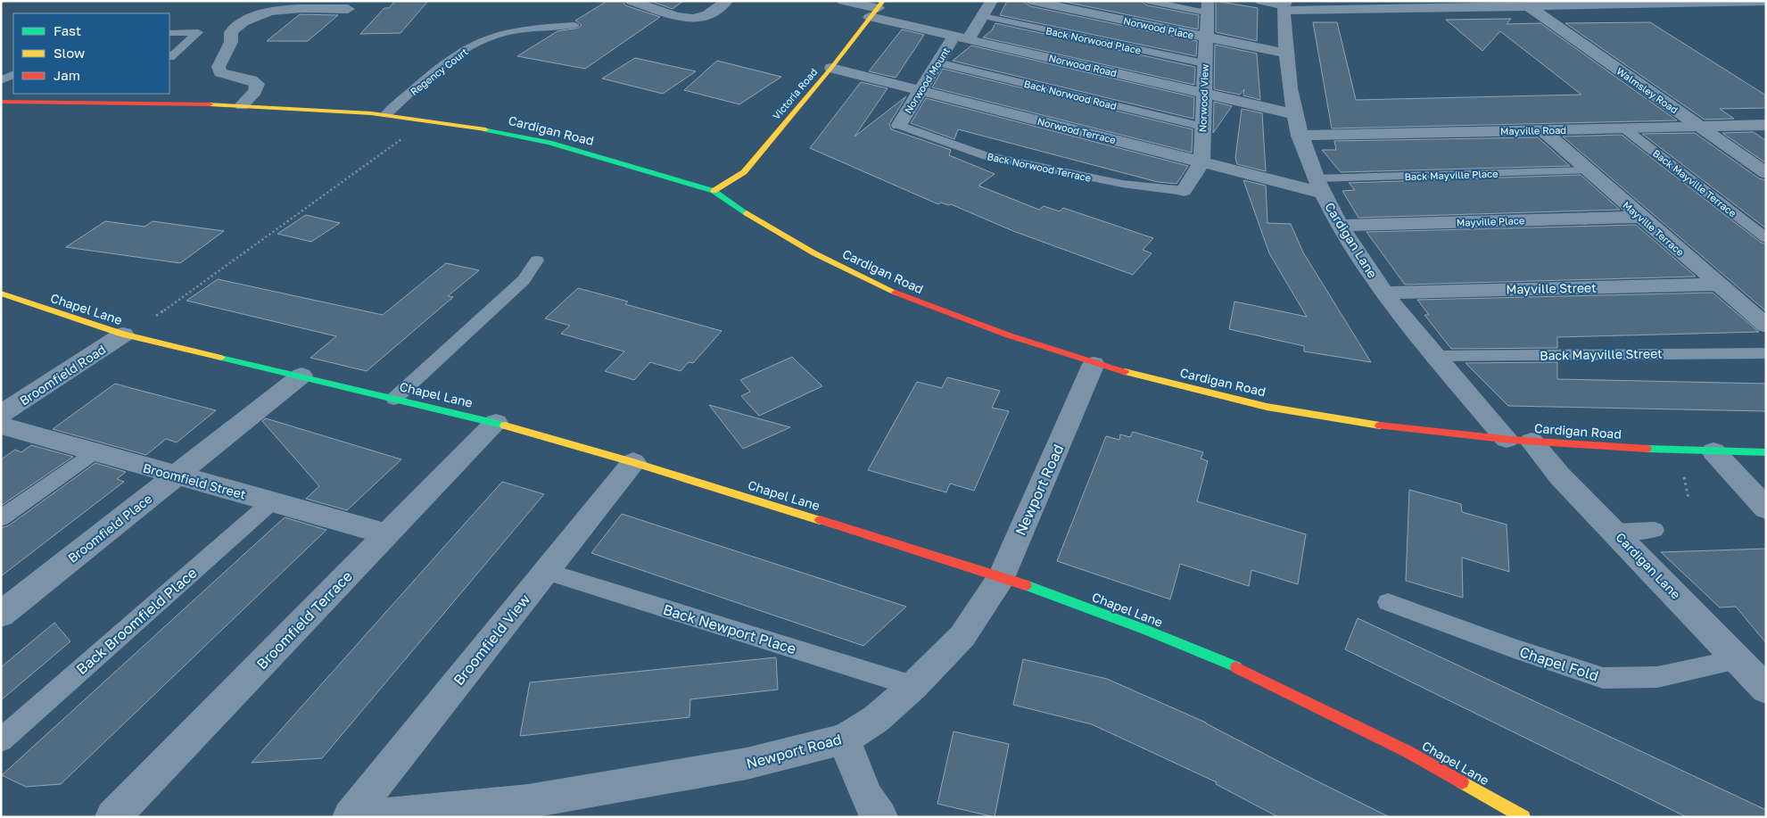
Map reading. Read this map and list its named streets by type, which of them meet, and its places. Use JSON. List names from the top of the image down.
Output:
{
  "streets": {
    "street": [
      "Norwood Place",
      "Norwood Road",
      "Norwood Mount",
      "Walmsley Road",
      "Victoria Road",
      "Norwood View",
      "Cardigan Road",
      "Norwood Terrace",
      "Mayville Road",
      "Mayville Place",
      "Mayville Terrace",
      "Cardigan Lane",
      "Mayville Street",
      "Chapel Lane",
      "Broomfield Road",
      "Broomfield Street",
      "Newport Road",
      "Broomfield Place",
      "Broomfield Terrace",
      "Broomfield View"
    ],
    "lane": [
      "Back Norwood Place",
      "Regency Court",
      "Back Norwood Road",
      "Back Norwood Terrace",
      "Back Mayville Place",
      "Back Mayville Terrace",
      "Back Mayville Street",
      "Back Broomfield Place",
      "Back Newport Place",
      "Chapel Fold"
    ]
  },
  "crossings": [
    ["Norwood Place", "Norwood View"],
    ["Norwood Place", "Cardigan Lane"],
    ["Back Norwood Place", "Norwood Mount"],
    ["Back Norwood Place", "Norwood View"],
    ["Norwood Road", "Norwood Mount"],
    ["Norwood Road", "Victoria Road"],
    ["Norwood Road", "Norwood View"],
    ["Norwood Road", "Cardigan Lane"],
    ["Regency Court", "Cardigan Road"],
    ["Norwood Mount", "Back Norwood Road"],
    ["Norwood Mount", "Norwood Terrace"],
    ["Norwood Mount", "Back Norwood Terrace"],
    ["Walmsley Road", "Mayville Road"],
    ["Victoria Road", "Cardigan Road"],
    ["Victoria Road", "Norwood Terrace"],
    ["Back Norwood Road", "Norwood View"],
    ["Norwood View", "Norwood Terrace"],
    ["Cardigan Road", "Cardigan Lane"],
    ["Cardigan Road", "Newport Road"],
    ["Norwood Terrace", "Back Mayville Place"],
    ["Norwood Terrace", "Cardigan Lane"],
    ["Mayville Road", "Back Mayville Terrace"],
    ["Mayville Road", "Mayville Terrace"],
    ["Mayville Road", "Cardigan Lane"],
    ["Back Mayville Place", "Mayville Terrace"],
    ["Back Mayville Place", "Cardigan Lane"],
    ["Mayville Place", "Mayville Terrace"],
    ["Mayville Place", "Cardigan Lane"],
    ["Mayville Terrace", "Mayville Street"],
    ["Cardigan Lane", "Mayville Street"],
    ["Cardigan Lane", "Back Mayville Street"],
    ["Cardigan Lane", "Chapel Fold"],
    ["Chapel Lane", "Broomfield Road"],
    ["Chapel Lane", "Newport Road"],
    ["Chapel Lane", "Broomfield Place"],
    ["Chapel Lane", "Broomfield Terrace"],
    ["Chapel Lane", "Broomfield View"],
    ["Broomfield Street", "Broomfield Place"],
    ["Broomfield Street", "Broomfield Terrace"],
    ["Broomfield Street", "Back Broomfield Place"],
    ["Newport Road", "Back Newport Place"],
    ["Back Newport Place", "Broomfield View"]
  ],
  "legend": ["Fast", "Slow", "Jam"]
}
